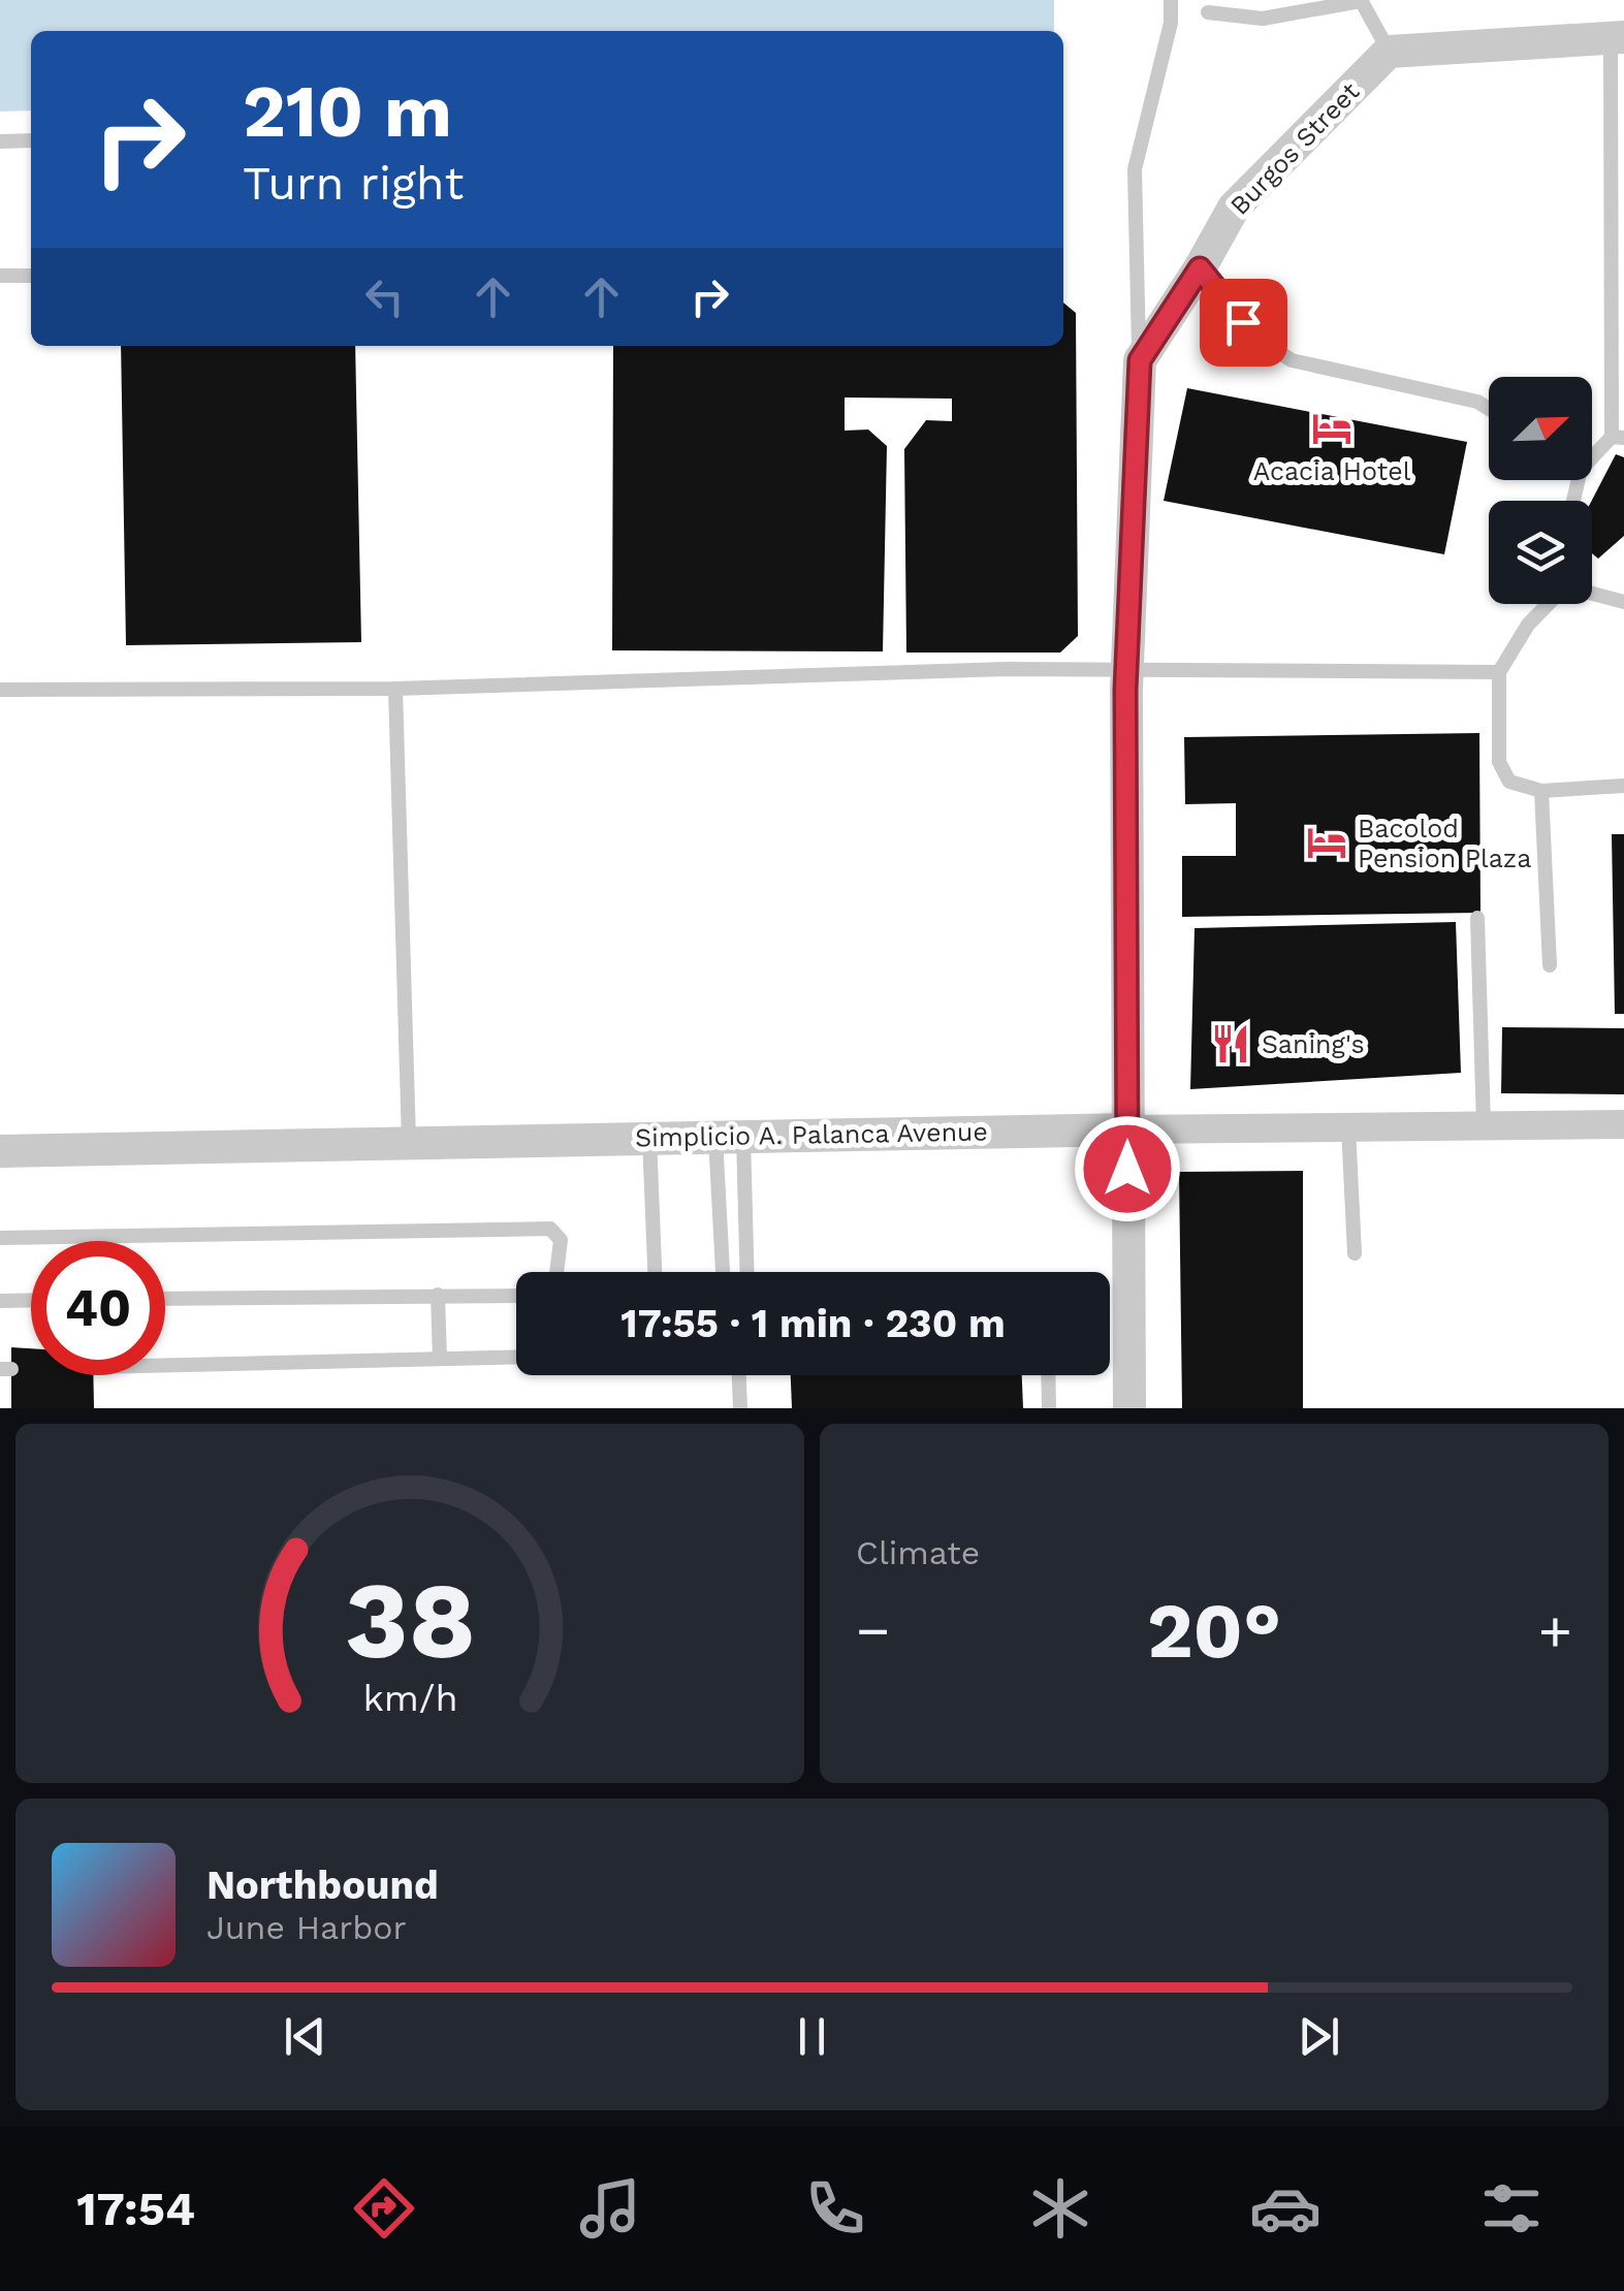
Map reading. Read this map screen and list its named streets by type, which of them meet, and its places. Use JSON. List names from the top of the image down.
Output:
{
  "streets": {
    "street": ["Burgos Street", "Simplicio A. Palanca Avenue"]
  },
  "places": {
    "hotel": ["Acacia Hotel", "Bacolod Pension Plaza"],
    "restaurant": ["Saning's"]
  },
  "north": "top right",
  "page": {
    "turn": ["210 m", "Turn right"],
    "limit": "40",
    "trip": "17:55 · 1 min · 230 m",
    "tile": "Climate",
    "heat": ["−", "20°", "+"],
    "song": ["Northbound", "June Harbor"],
    "tabs": "17:54",
    "gauge": ["38", "km/h"]
  }
}
